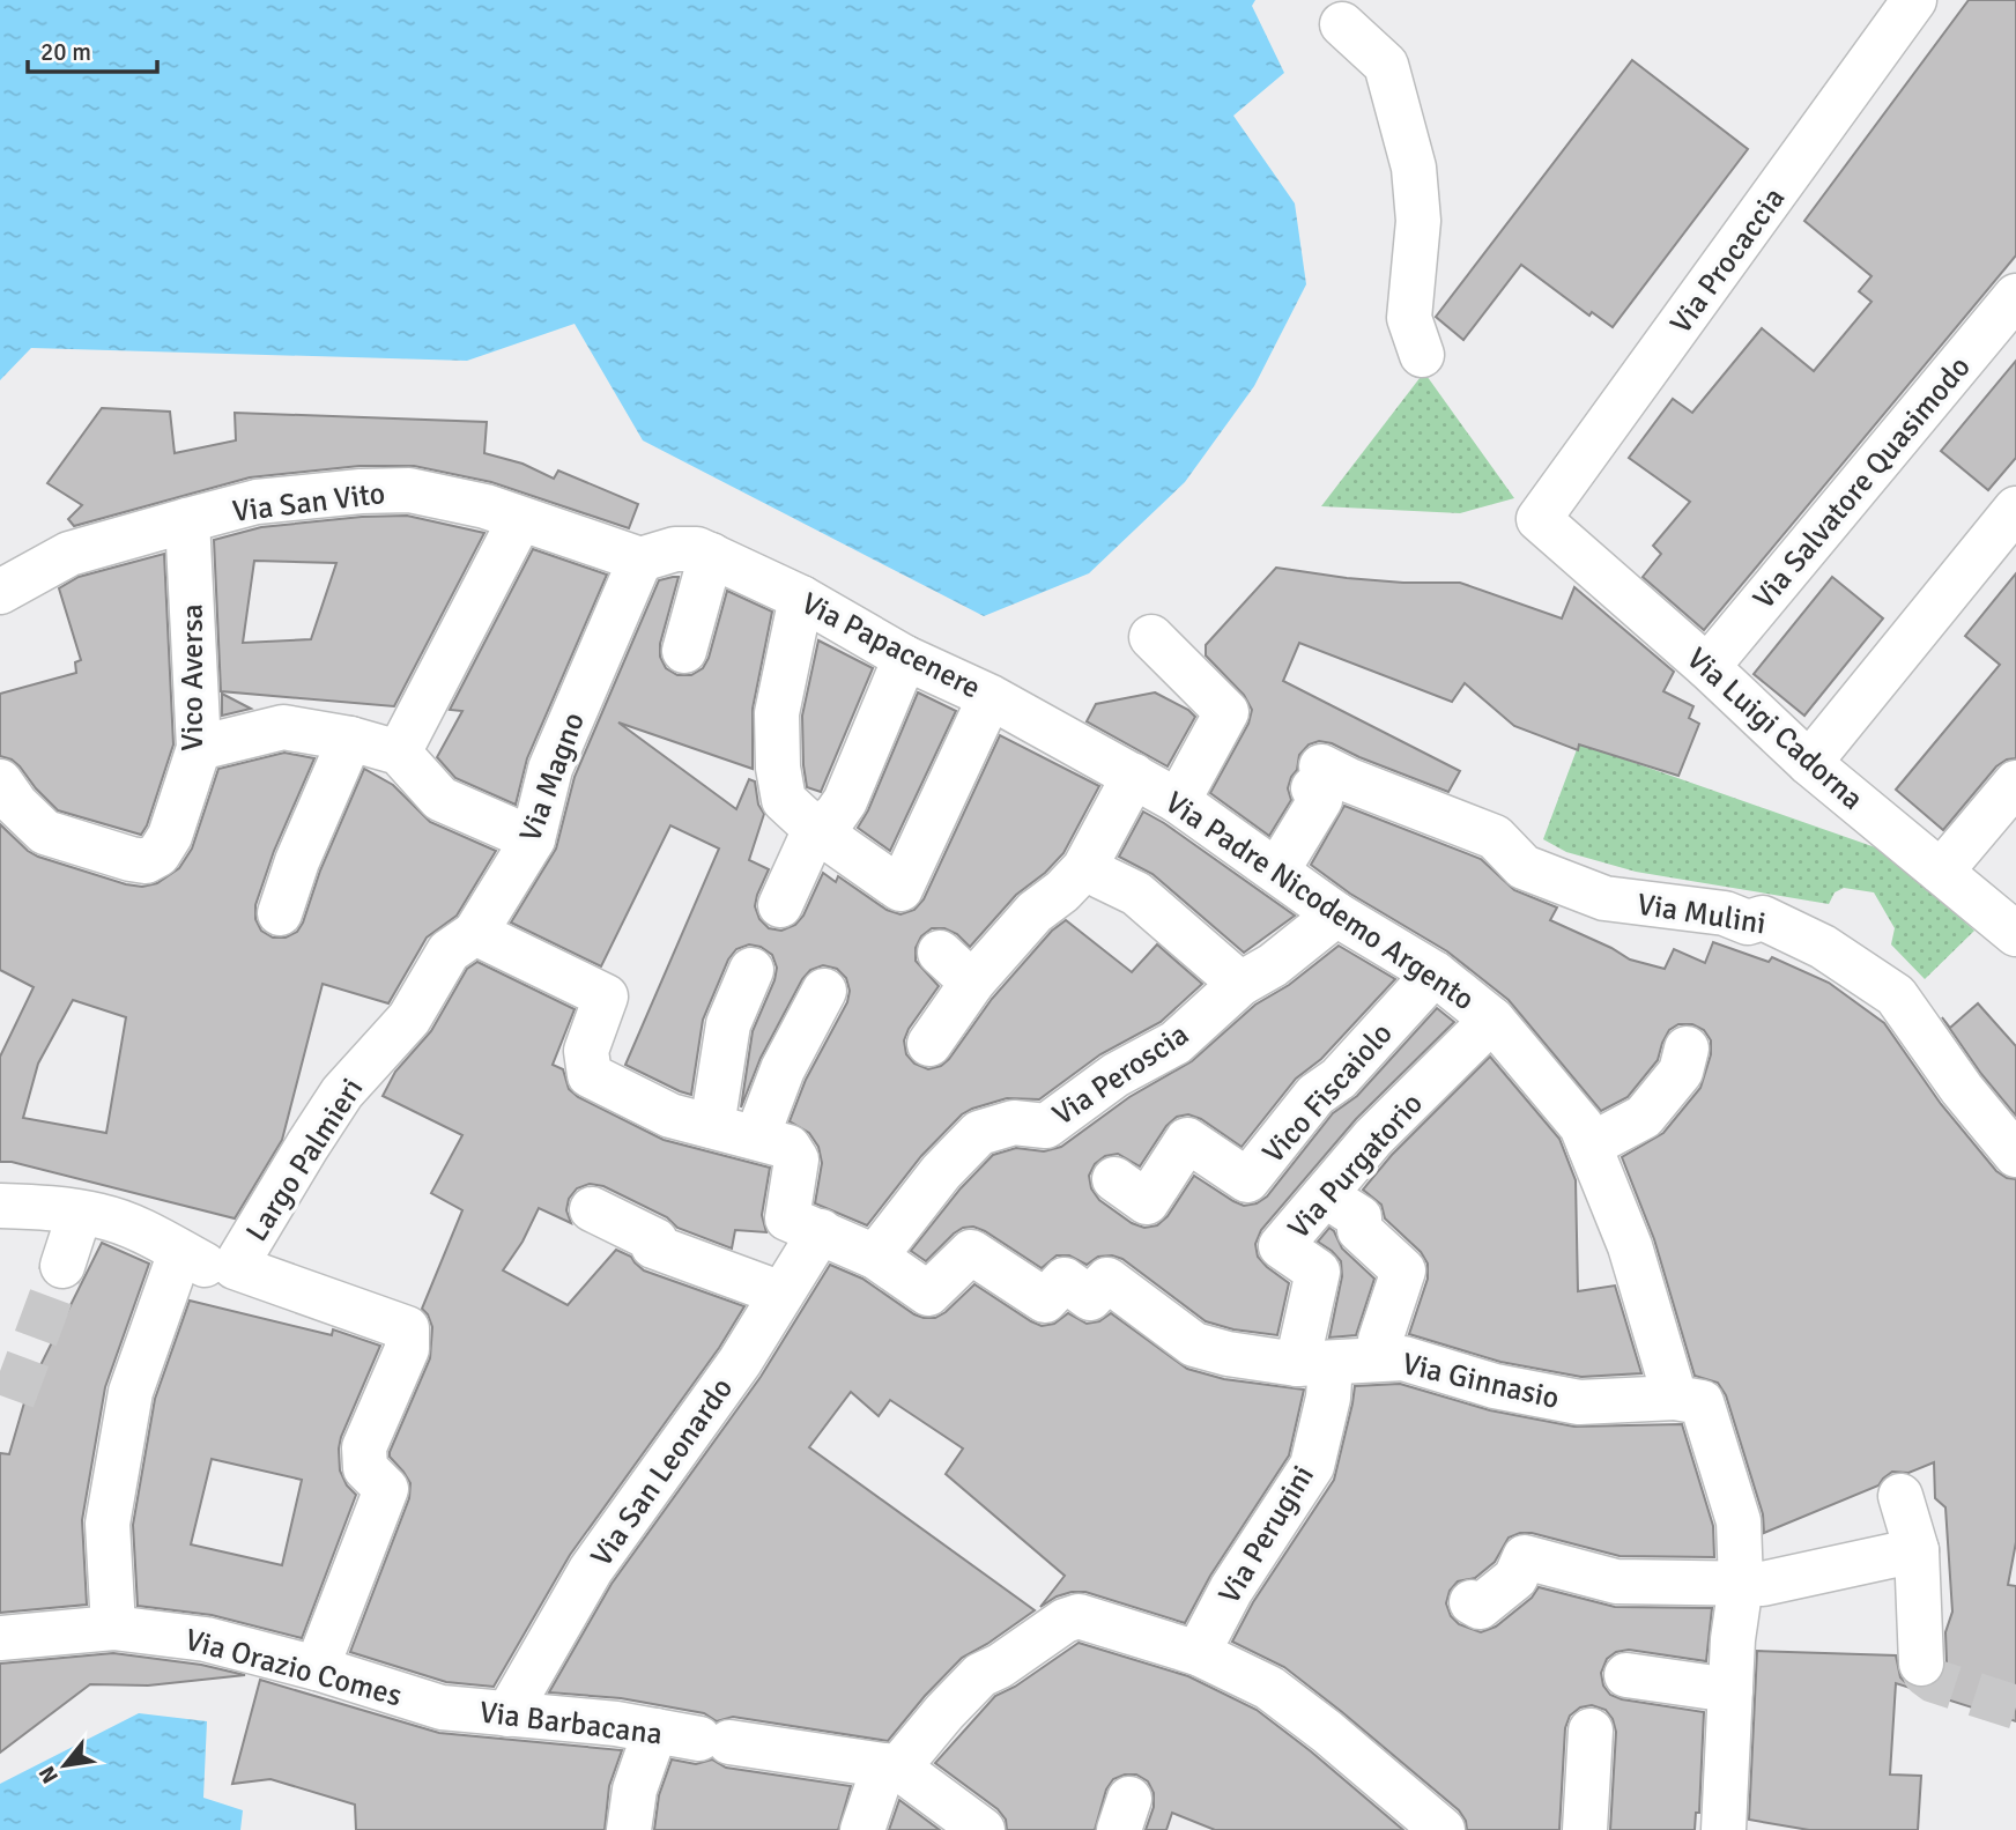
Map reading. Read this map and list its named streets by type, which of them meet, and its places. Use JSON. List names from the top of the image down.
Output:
{
  "streets": {
    "street": [
      "Via Procaccia",
      "Via Salvatore Quasimodo",
      "Via San Vito",
      "Via Papacenere",
      "Vico Aversa",
      "Via Luigi Cadorna",
      "Via Magno",
      "Via Padre Nicodemo Argento",
      "Via Mulini",
      "Via Peroscia",
      "Vico Fiscaiolo",
      "Largo Palmieri",
      "Via Purgatorio",
      "Via Ginnasio",
      "Via San Leonardo",
      "Via Perugini",
      "Via Orazio Comes",
      "Via Barbacana"
    ]
  },
  "crossings": [
    ["Via Procaccia", "Via Luigi Cadorna"],
    ["Via Salvatore Quasimodo", "Via Luigi Cadorna"],
    ["Via San Vito", "Via Papacenere"],
    ["Via San Vito", "Vico Aversa"],
    ["Via San Vito", "Via Magno"],
    ["Via Papacenere", "Via Magno"],
    ["Via Papacenere", "Via Padre Nicodemo Argento"],
    ["Via Magno", "Largo Palmieri"],
    ["Via Padre Nicodemo Argento", "Via Mulini"],
    ["Via Padre Nicodemo Argento", "Via Peroscia"],
    ["Via Padre Nicodemo Argento", "Vico Fiscaiolo"],
    ["Via Padre Nicodemo Argento", "Via Purgatorio"],
    ["Via Padre Nicodemo Argento", "Via Ginnasio"],
    ["Via Peroscia", "Via Ginnasio"],
    ["Largo Palmieri", "Via Orazio Comes"],
    ["Via Purgatorio", "Via Ginnasio"],
    ["Via Purgatorio", "Via Perugini"],
    ["Via Ginnasio", "Via Perugini"],
    ["Via San Leonardo", "Via Barbacana"],
    ["Via Orazio Comes", "Via Barbacana"]
  ],
  "scale_bar": "20 m",
  "north": "bottom left"
}
